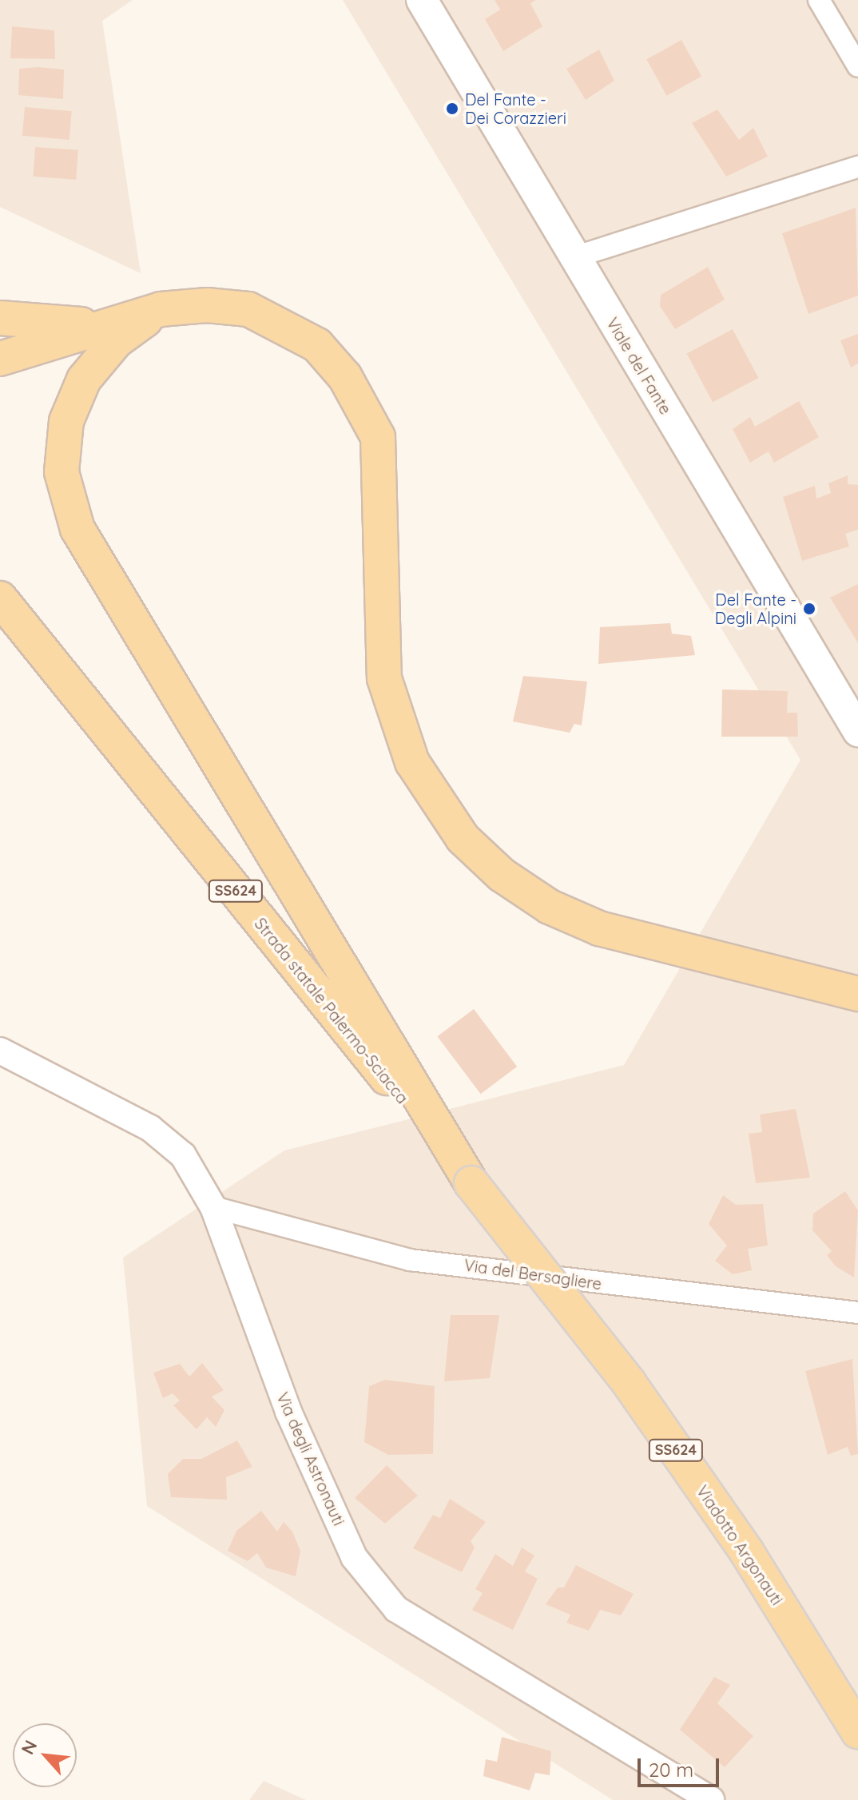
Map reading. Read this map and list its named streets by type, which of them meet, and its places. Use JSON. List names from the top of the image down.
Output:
{
  "streets": {
    "main road": [
      "Viale del Fante",
      "SS624",
      "Strada statale Palermo-Sciacca",
      "Viadotto Argonauti"
    ],
    "street": ["Via del Bersagliere", "Via degli Astronauti"]
  },
  "crossings": [
    ["Strada statale Palermo-Sciacca", "Viadotto Argonauti"],
    ["Via del Bersagliere", "Via degli Astronauti"]
  ],
  "places": ["Del Fante - Dei Corazzieri", "Del Fante - Degli Alpini"],
  "scale_bar": "20 m",
  "north": "top left"
}
